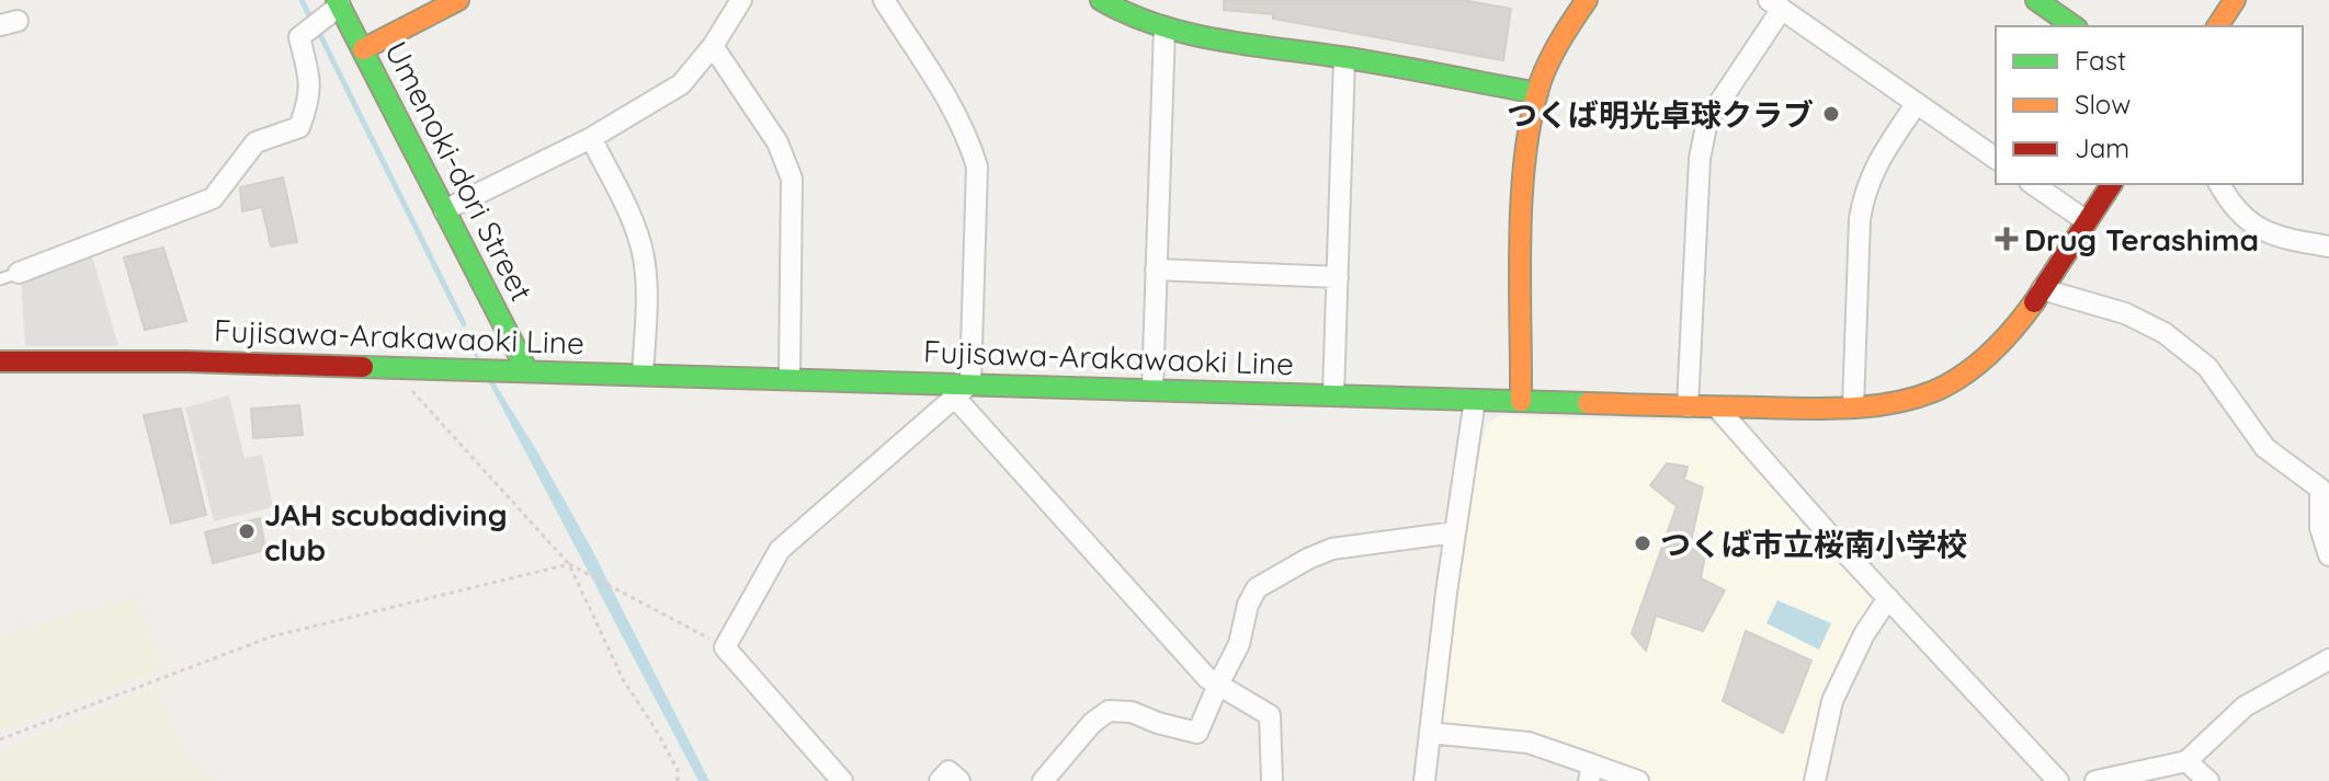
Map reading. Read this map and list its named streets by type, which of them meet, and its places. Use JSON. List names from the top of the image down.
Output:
{
  "streets": {
    "main road": ["Umenoki-dori Street", "Fujisawa-Arakawaoki Line"]
  },
  "crossings": [
    ["Umenoki-dori Street", "Fujisawa-Arakawaoki Line"]
  ],
  "places": {
    "other": ["つくば明光卓球クラブ", "JAH scubadiving club", "つくば市立桜南小学校"],
    "health": ["Drug Terashima"]
  },
  "legend": ["Fast", "Slow", "Jam"]
}
